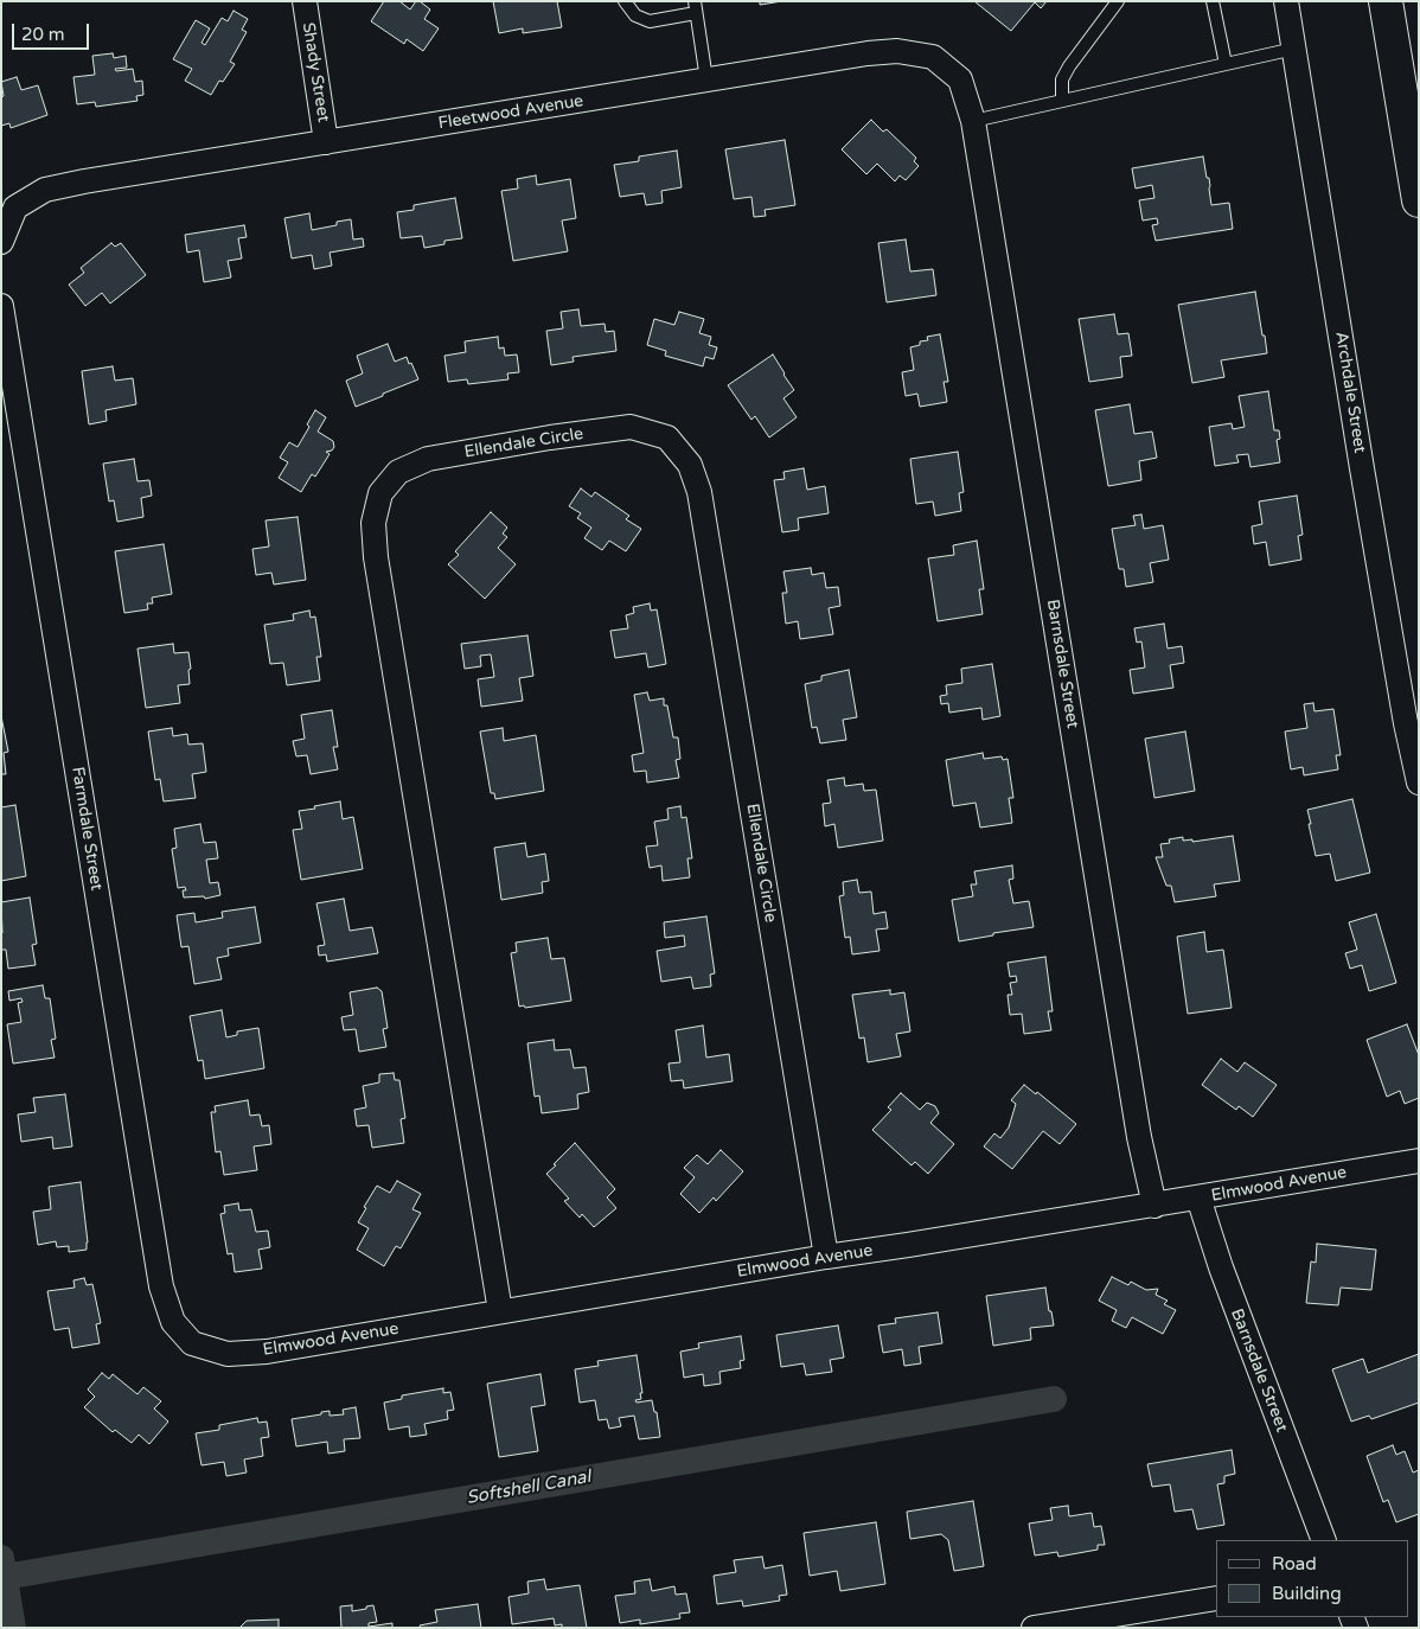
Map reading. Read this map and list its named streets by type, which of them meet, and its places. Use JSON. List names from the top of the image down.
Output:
{
  "streets": {
    "street": [
      "Shady Street",
      "Fleetwood Avenue",
      "Archdale Street",
      "Ellendale Circle",
      "Barnsdale Street",
      "Farmdale Street",
      "Elmwood Avenue"
    ]
  },
  "crossings": [
    ["Shady Street", "Fleetwood Avenue"],
    ["Fleetwood Avenue", "Barnsdale Street"],
    ["Ellendale Circle", "Elmwood Avenue"],
    ["Barnsdale Street", "Elmwood Avenue"],
    ["Farmdale Street", "Elmwood Avenue"]
  ],
  "water": ["Softshell Canal"],
  "legend": ["Road", "Building"],
  "scale_bar": "20 m"
}
